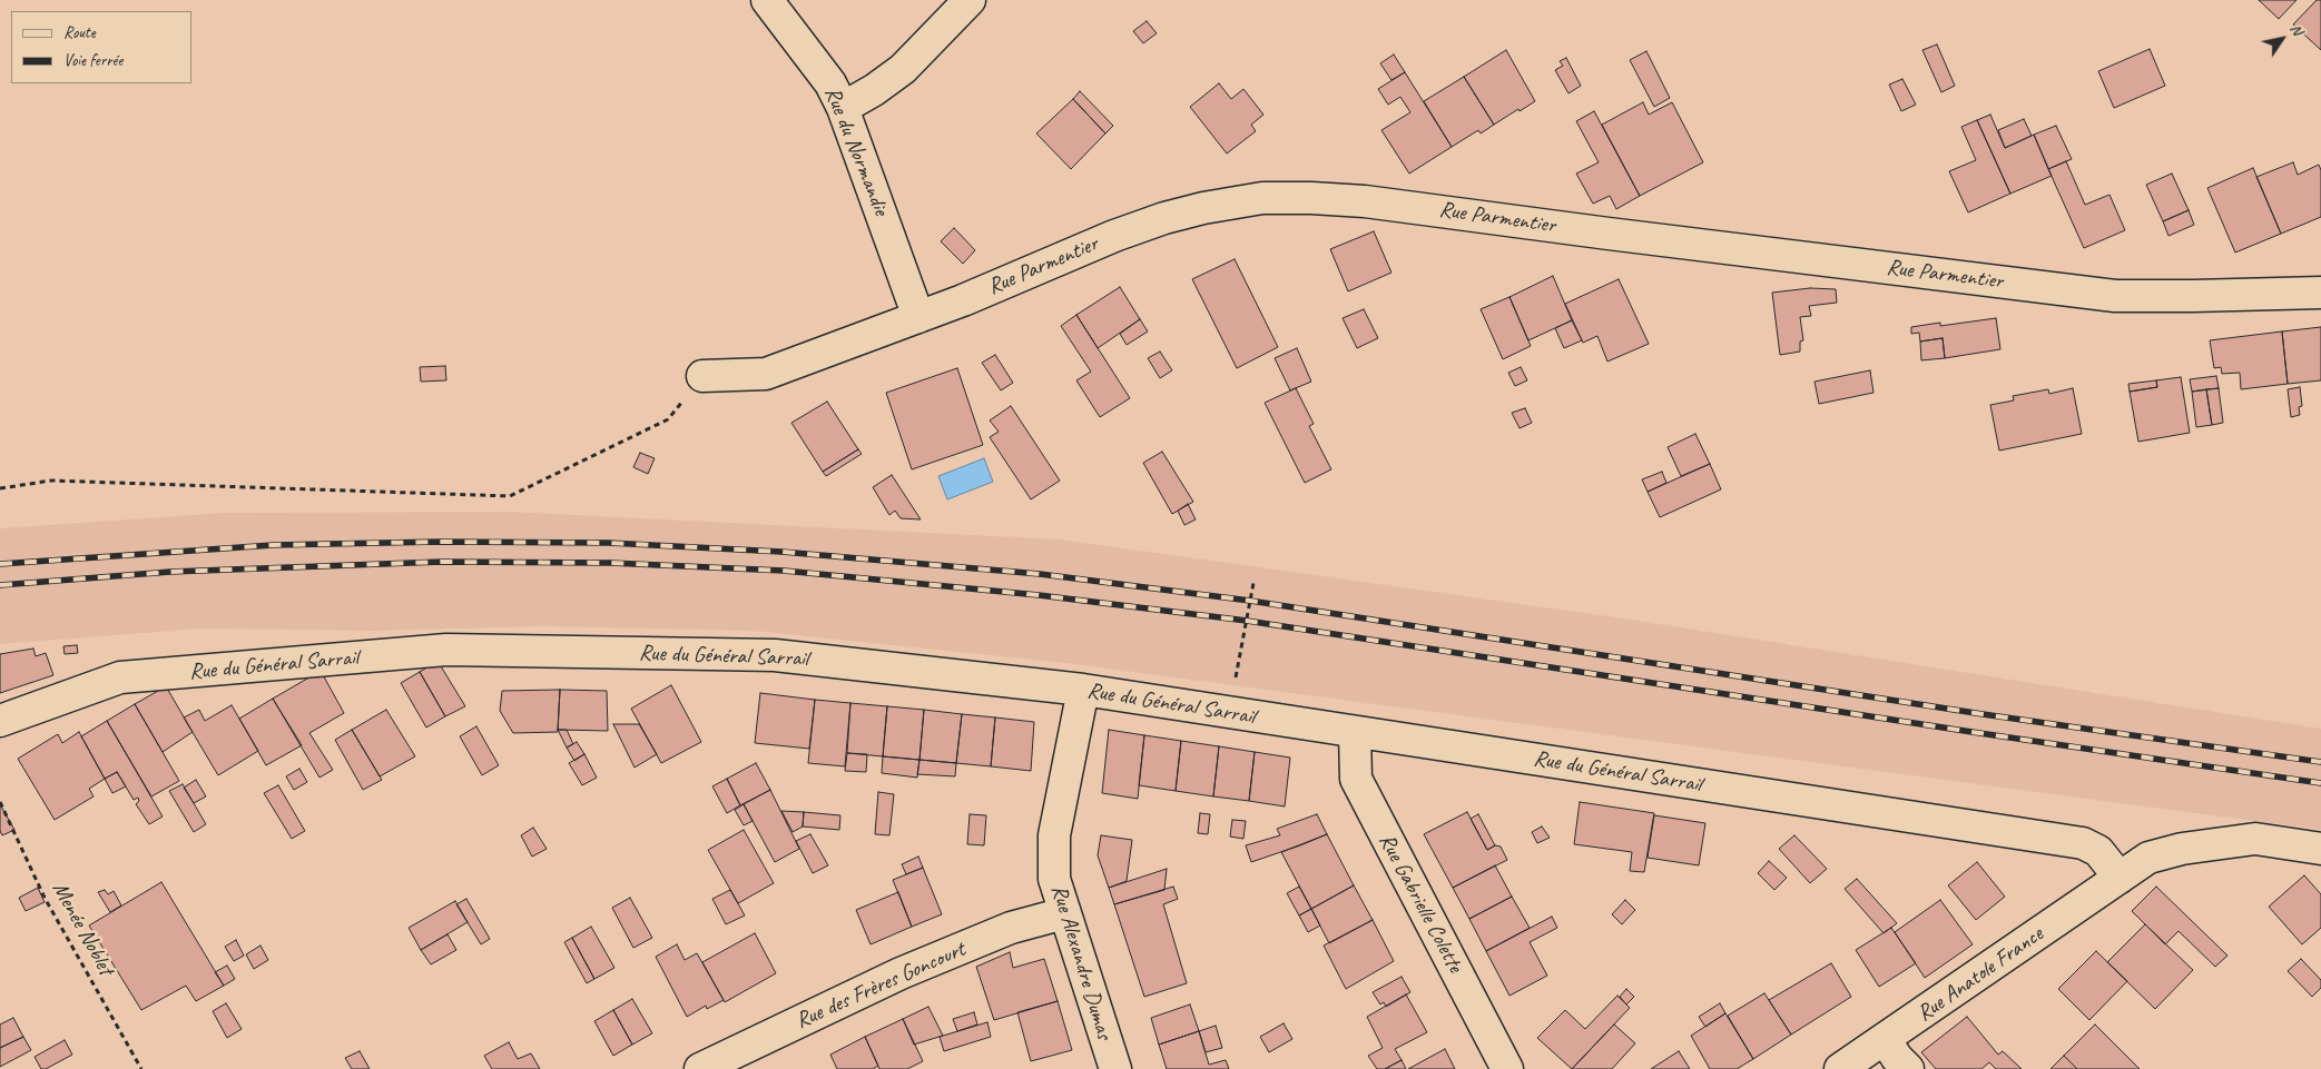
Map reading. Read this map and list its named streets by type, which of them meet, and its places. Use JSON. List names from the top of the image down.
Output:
{
  "streets": {
    "street": [
      "Rue du Normandie",
      "Rue Parmentier",
      "Rue du Général Sarrail",
      "Rue Gabrielle Colette",
      "Rue Alexandre Dumas",
      "Rue Anatole France",
      "Rue des Frères Goncourt"
    ],
    "path": ["Menée Noblet"]
  },
  "crossings": [
    ["Rue du Normandie", "Rue Parmentier"],
    ["Rue du Général Sarrail", "Rue Gabrielle Colette"],
    ["Rue du Général Sarrail", "Rue Alexandre Dumas"],
    ["Rue du Général Sarrail", "Rue Anatole France"],
    ["Rue Alexandre Dumas", "Rue des Frères Goncourt"]
  ],
  "legend": ["Route", "Voie ferrée"],
  "north": "top right"
}
